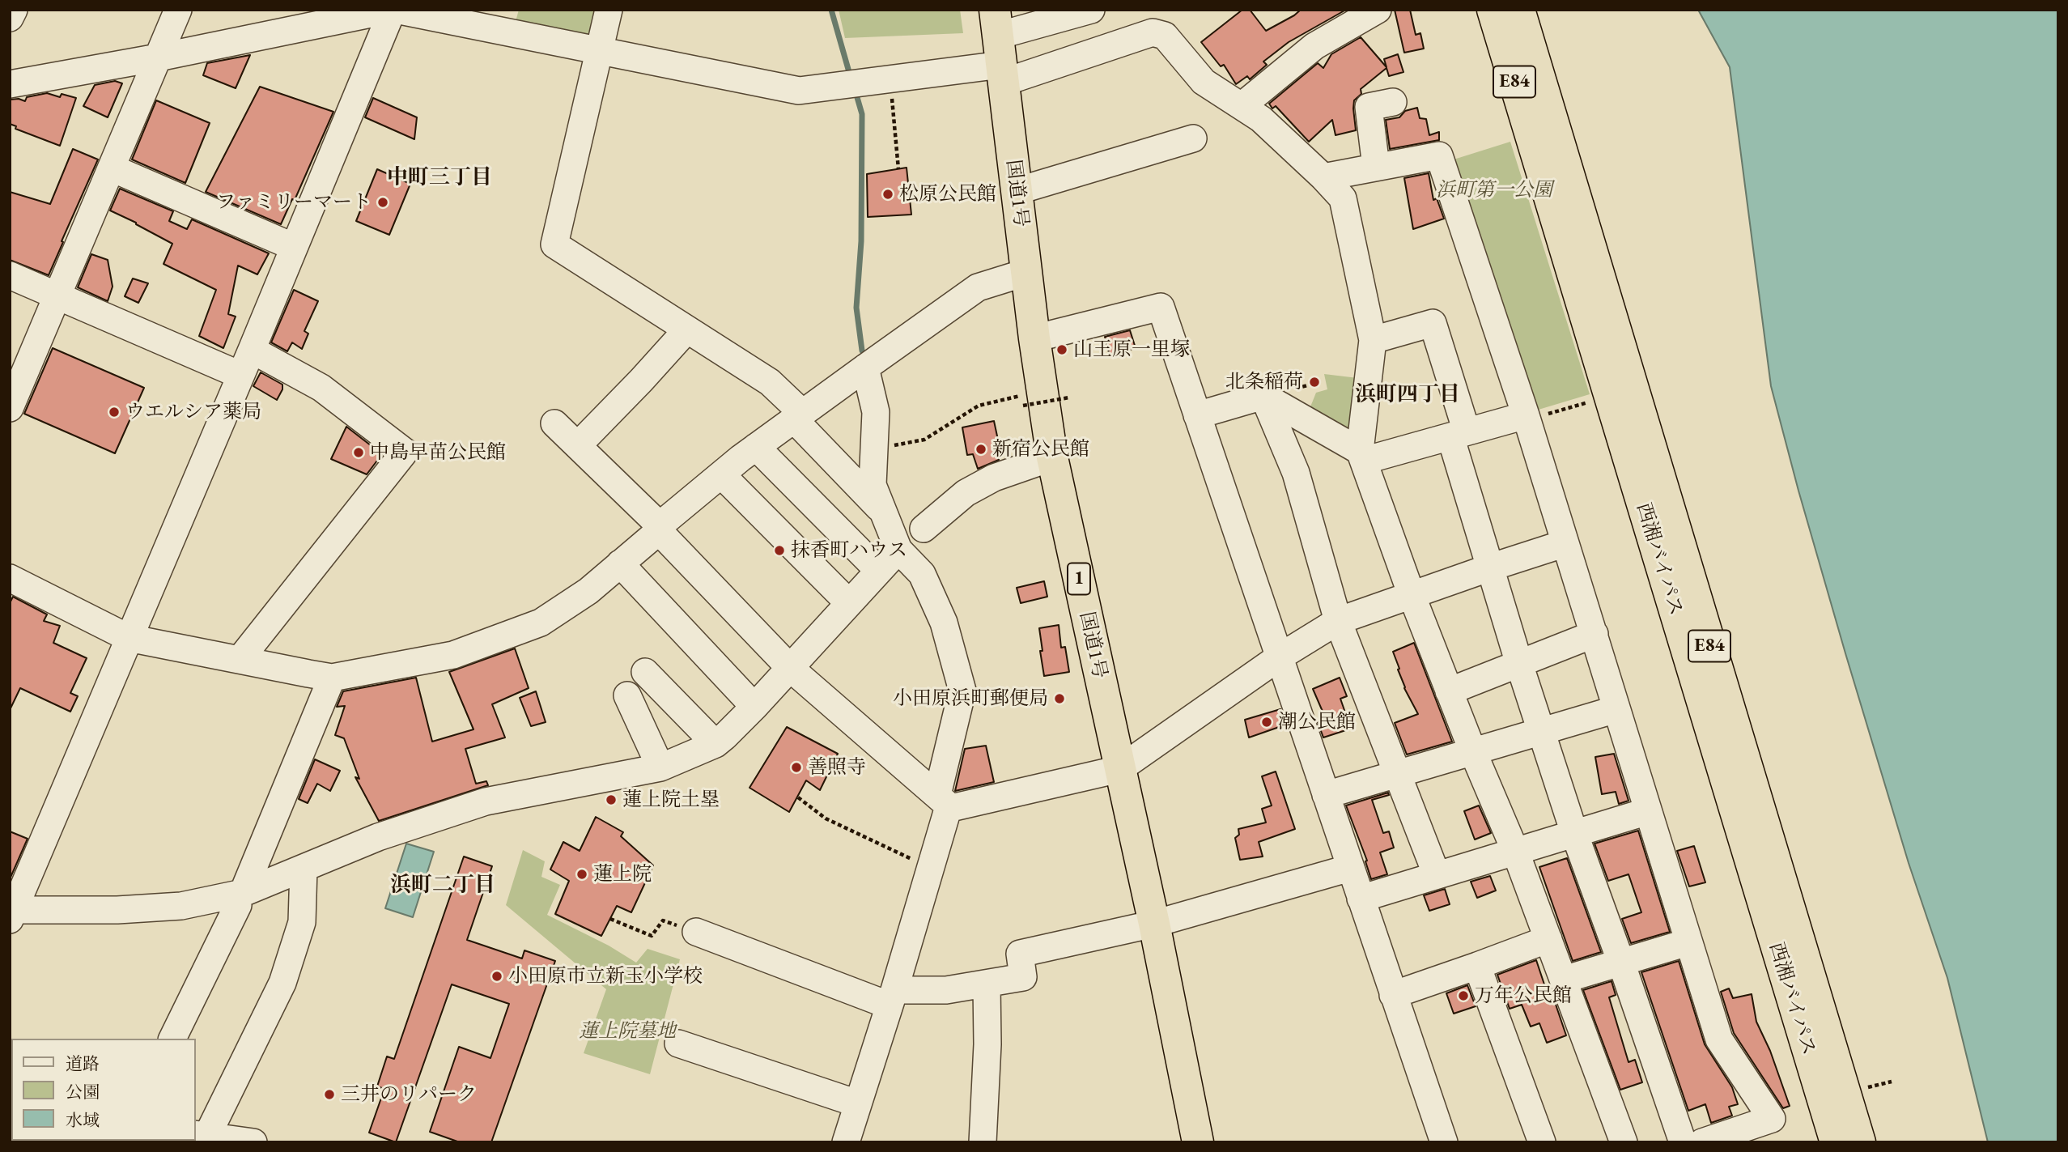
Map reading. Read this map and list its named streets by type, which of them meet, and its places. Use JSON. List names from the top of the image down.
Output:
{
  "streets": {
    "highway": [
      "E84",
      "国道1号",
      "西湘バイパス",
      "1"
    ]
  },
  "districts": ["中町三丁目", "浜町四丁目", "浜町二丁目"],
  "parks": ["浜町第一公園", "蓮上院墓地"],
  "places": [
    "松原公民館",
    "ファミリーマート",
    "山王原一里塚",
    "北条稲荷",
    "ウエルシア薬局",
    "新宿公民館",
    "中島早苗公民館",
    "抹香町ハウス",
    "小田原浜町郵便局",
    "潮公民館",
    "善照寺",
    "蓮上院土塁",
    "蓮上院",
    "小田原市立新玉小学校",
    "万年公民館",
    "三井のリパーク"
  ],
  "legend": ["道路", "公園", "水域"]
}
